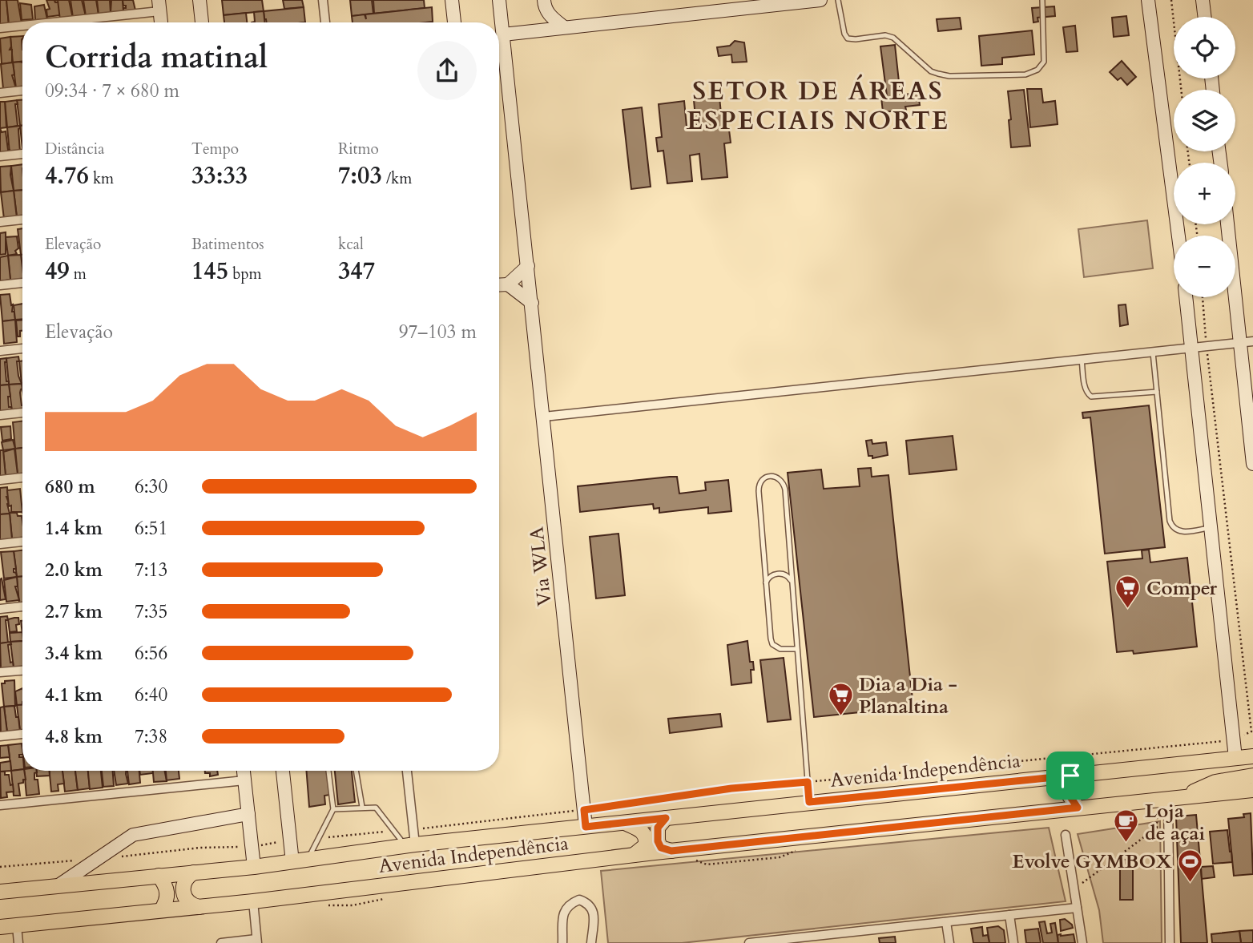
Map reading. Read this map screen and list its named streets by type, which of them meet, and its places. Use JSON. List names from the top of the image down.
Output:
{
  "streets": {
    "main road": ["Avenida Independência"],
    "street": ["Via WLA"]
  },
  "crossings": [
    ["Via WLA", "Avenida Independência"]
  ],
  "districts": ["SETOR DE ÁREAS ESPECIAIS NORTE"],
  "places": {
    "supermarket": ["Comper", "Dia a Dia - Planaltina"],
    "cafe": ["Loja de açai"],
    "sports": ["Evolve GYMBOX"]
  },
  "page": {
    "map_buttons": ["+", "−"],
    "heading": ["Corrida matinal", "09:34 · 7 × 680 m"],
    "stats": [
      ["Distância", "4.76 km"],
      ["Tempo", "33:33"],
      ["Ritmo", "7:03 /km"],
      ["Elevação", "49 m"],
      ["Batimentos", "145 bpm"],
      ["kcal", "347"]
    ],
    "chart": ["Elevação", "97–103 m"],
    "list": [
      {
        "name": "680 m",
        "note": "6:30"
      },
      {
        "name": "1.4 km",
        "note": "6:51"
      },
      {
        "name": "2.0 km",
        "note": "7:13"
      },
      {
        "name": "2.7 km",
        "note": "7:35"
      },
      {
        "name": "3.4 km",
        "note": "6:56"
      },
      {
        "name": "4.1 km",
        "note": "6:40"
      },
      {
        "name": "4.8 km",
        "note": "7:38"
      }
    ]
  }
}
